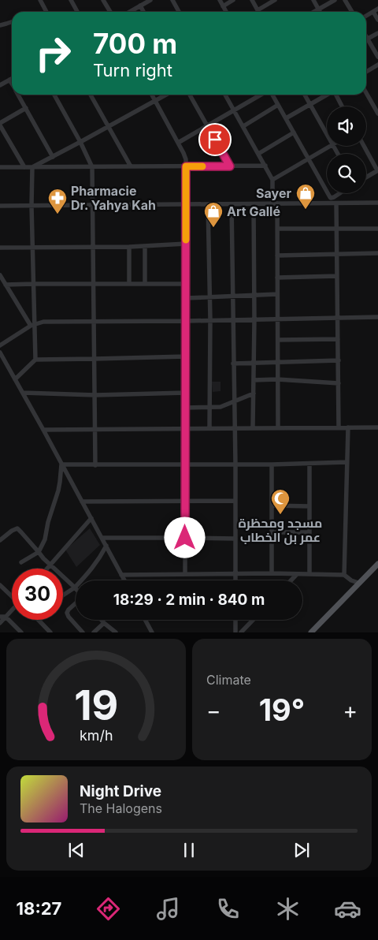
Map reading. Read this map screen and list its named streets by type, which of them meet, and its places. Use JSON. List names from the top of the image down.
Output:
{
  "places": {
    "shop": ["Sayer", "Art Gallé"],
    "pharmacy": ["Pharmacie Dr. Yahya Kah"],
    "mosque": ["مسجد ومحظرة عمر بن الخطاب"]
  },
  "page": {
    "turn": ["700 m", "Turn right"],
    "limit": "30",
    "trip": "18:29 · 2 min · 840 m",
    "tile": "Climate",
    "heat": ["−", "19°", "+"],
    "song": ["Night Drive", "The Halogens"],
    "tabs": "18:27",
    "gauge": ["19", "km/h"]
  }
}
